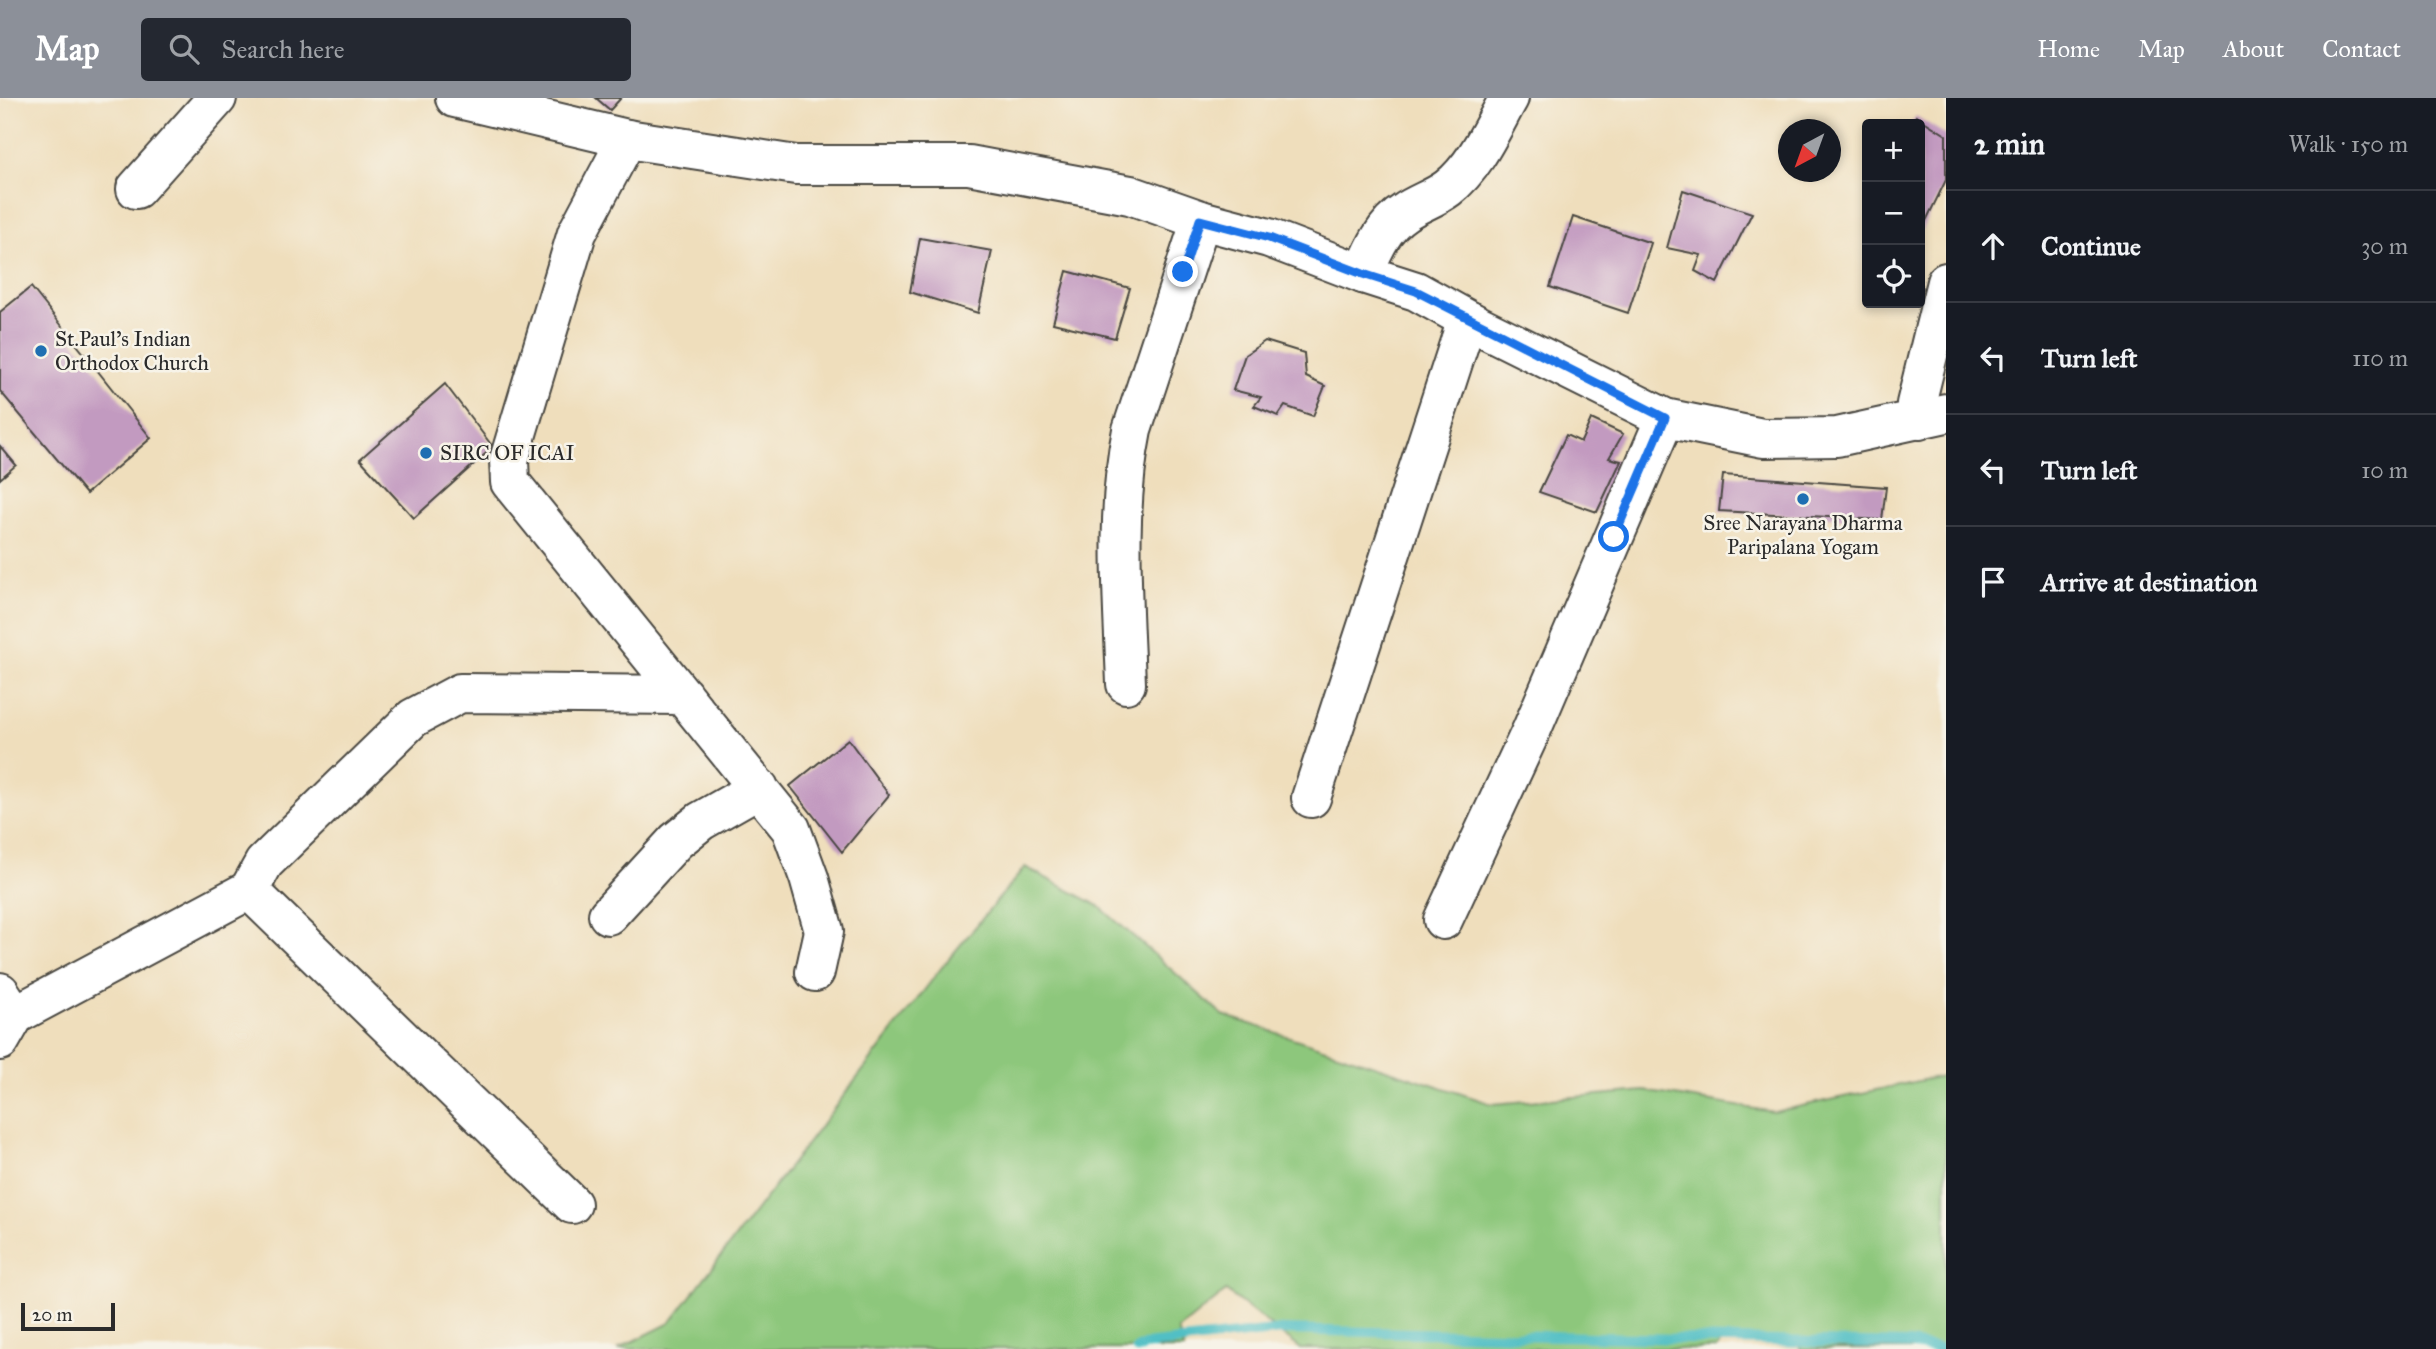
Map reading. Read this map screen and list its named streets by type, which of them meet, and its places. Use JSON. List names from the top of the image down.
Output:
{
  "places": ["St.Paul's Indian Orthodox Church", "SIRC OF ICAI", "Sree Narayana Dharma Paripalana Yogam"],
  "scale_bar": "20 m",
  "north": "bottom left",
  "page": {
    "header": "Map",
    "search": "Search here",
    "nav": [
      "Home",
      "Map",
      "About",
      "Contact"
    ],
    "heading": ["2 min", "Walk · 150 m"],
    "map_buttons": ["+", "−"],
    "list": [
      ["Continue", "30 m"],
      ["Turn left", "110 m"],
      ["Turn left", "10 m"],
      "Arrive at destination"
    ],
    "scale": "20 m"
  }
}
